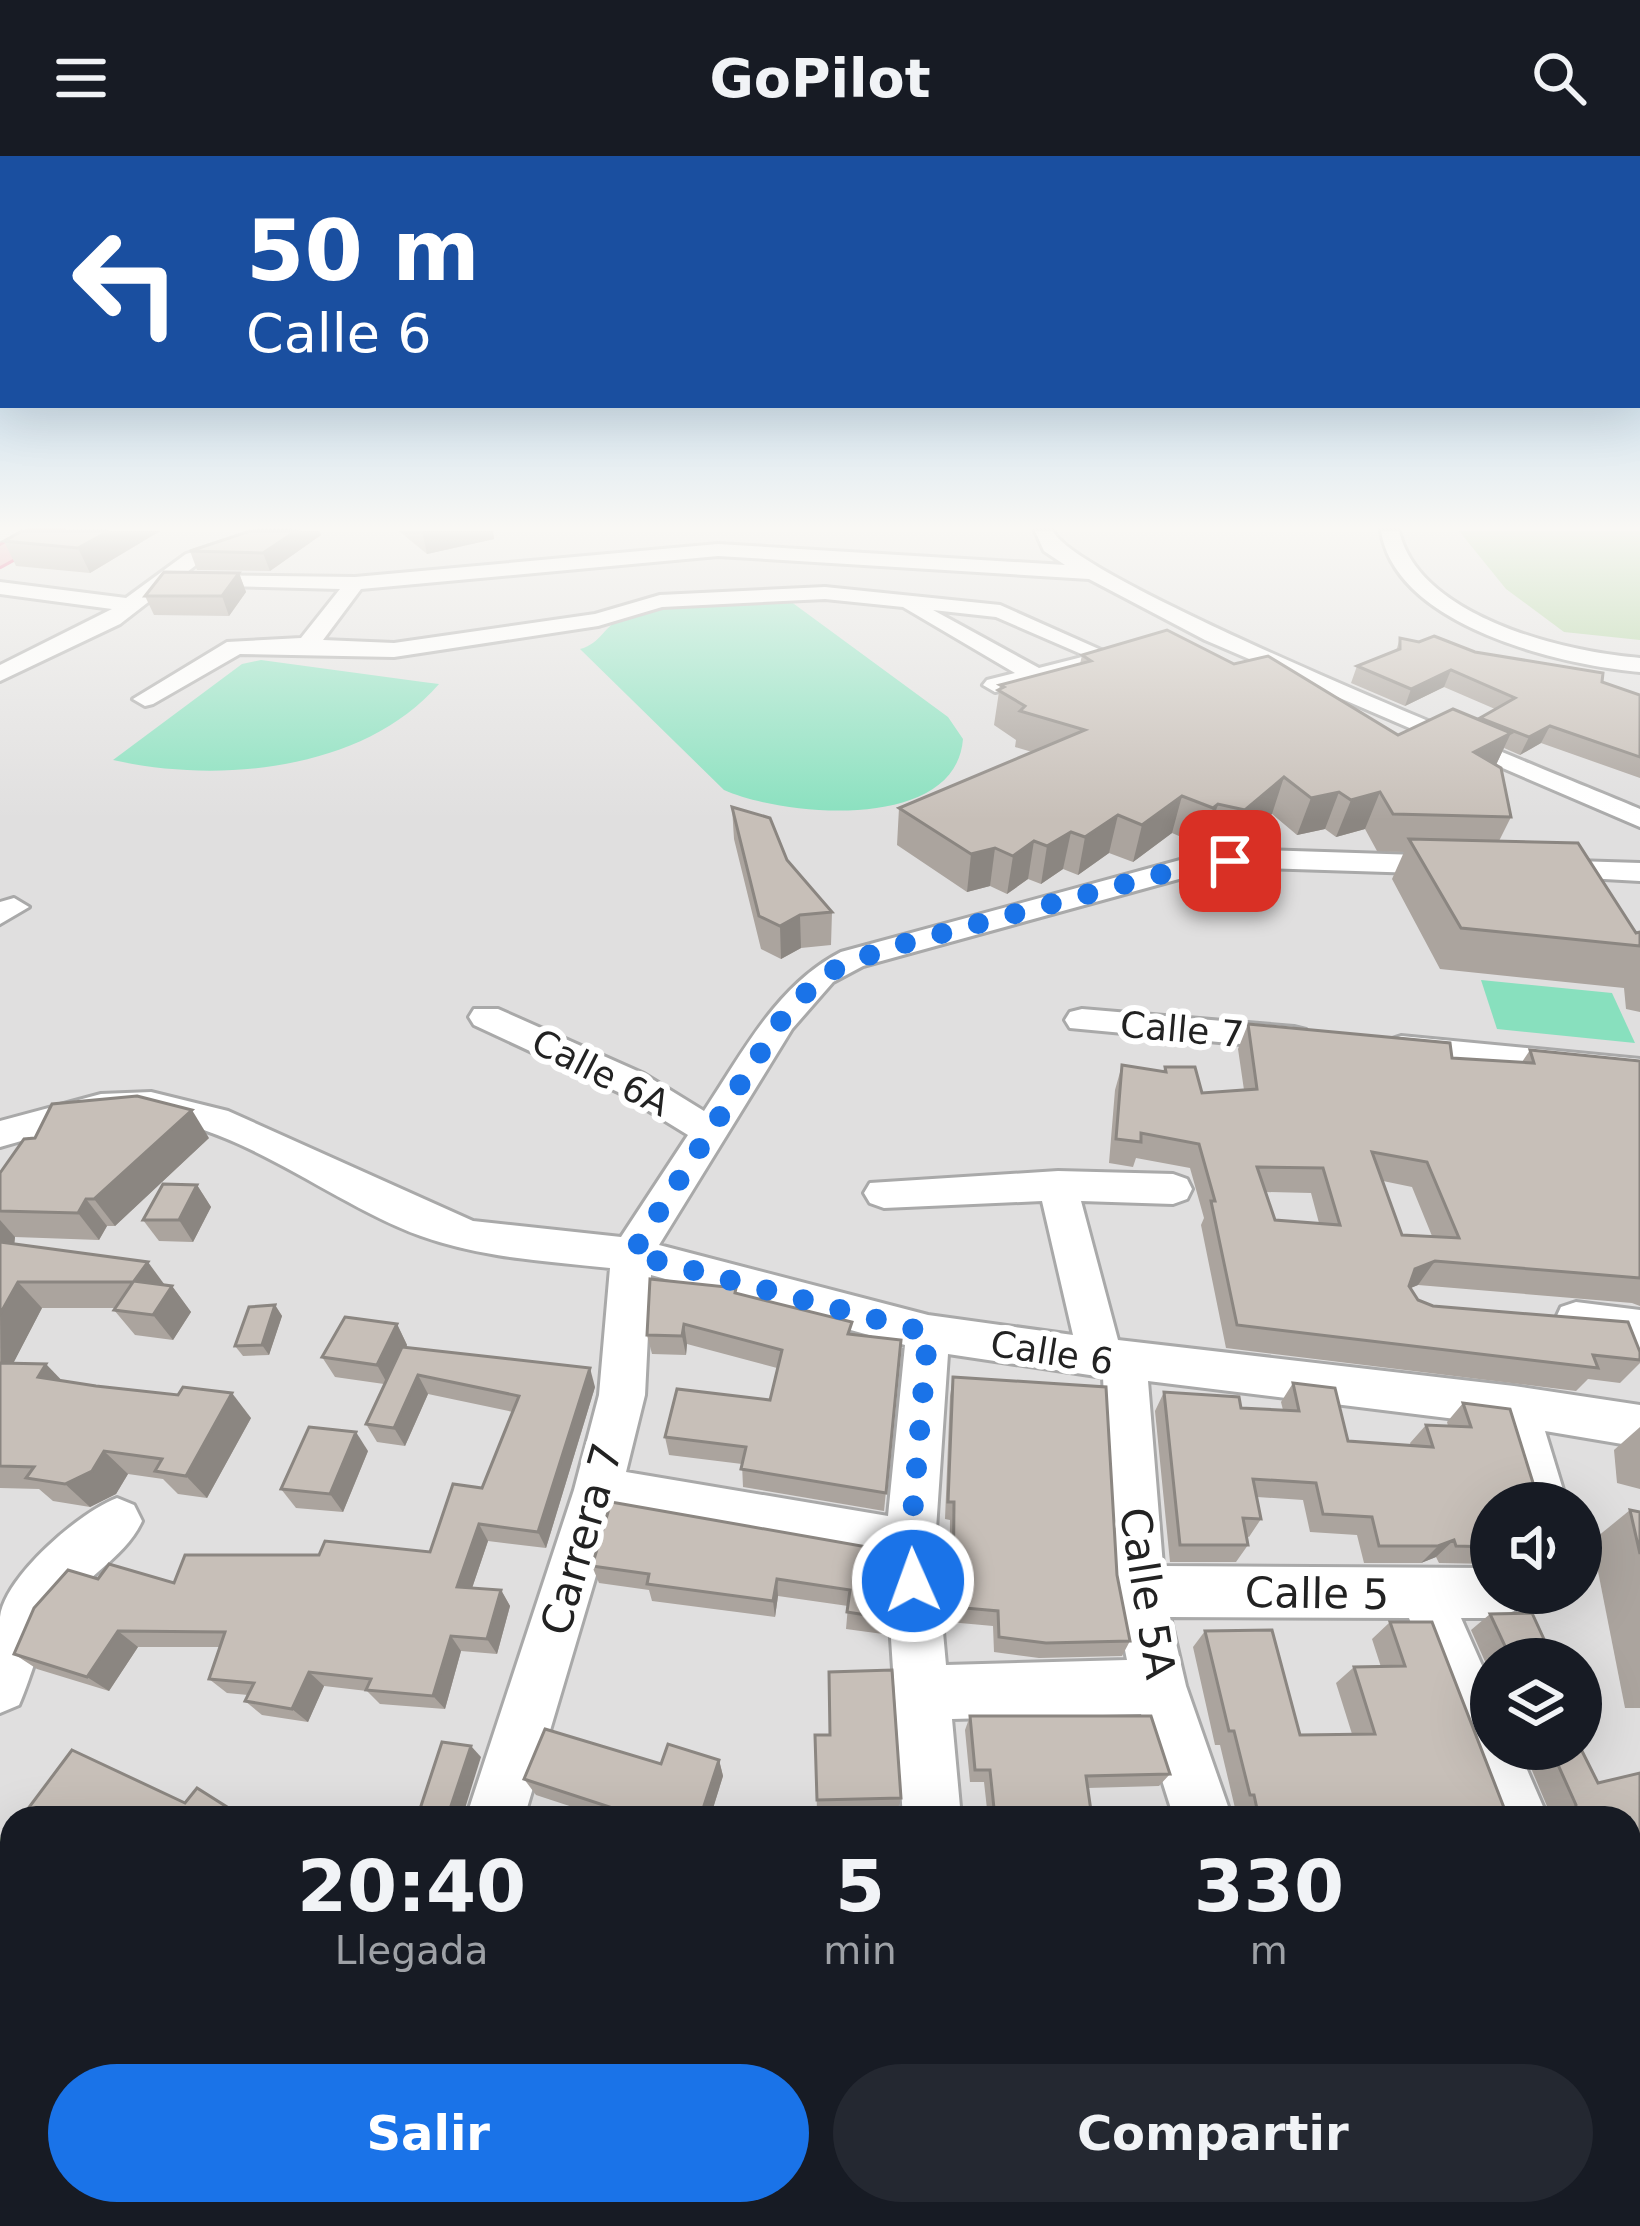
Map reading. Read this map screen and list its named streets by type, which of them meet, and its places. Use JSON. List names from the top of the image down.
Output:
{
  "streets": {
    "street": [
      "Calle 7",
      "Calle 6A",
      "Calle 6",
      "Carrera 7",
      "Calle 5A",
      "Calle 5"
    ]
  },
  "crossings": [
    ["Calle 6", "Carrera 7"],
    ["Calle 6", "Calle 5A"],
    ["Calle 5A", "Calle 5"]
  ],
  "page": {
    "header": "GoPilot",
    "turn": ["50 m", "Calle 6"],
    "eta": [
      "20:40",
      "Llegada",
      "5",
      "min",
      "330",
      "m"
    ],
    "buttons": ["Salir", "Compartir"]
  }
}
